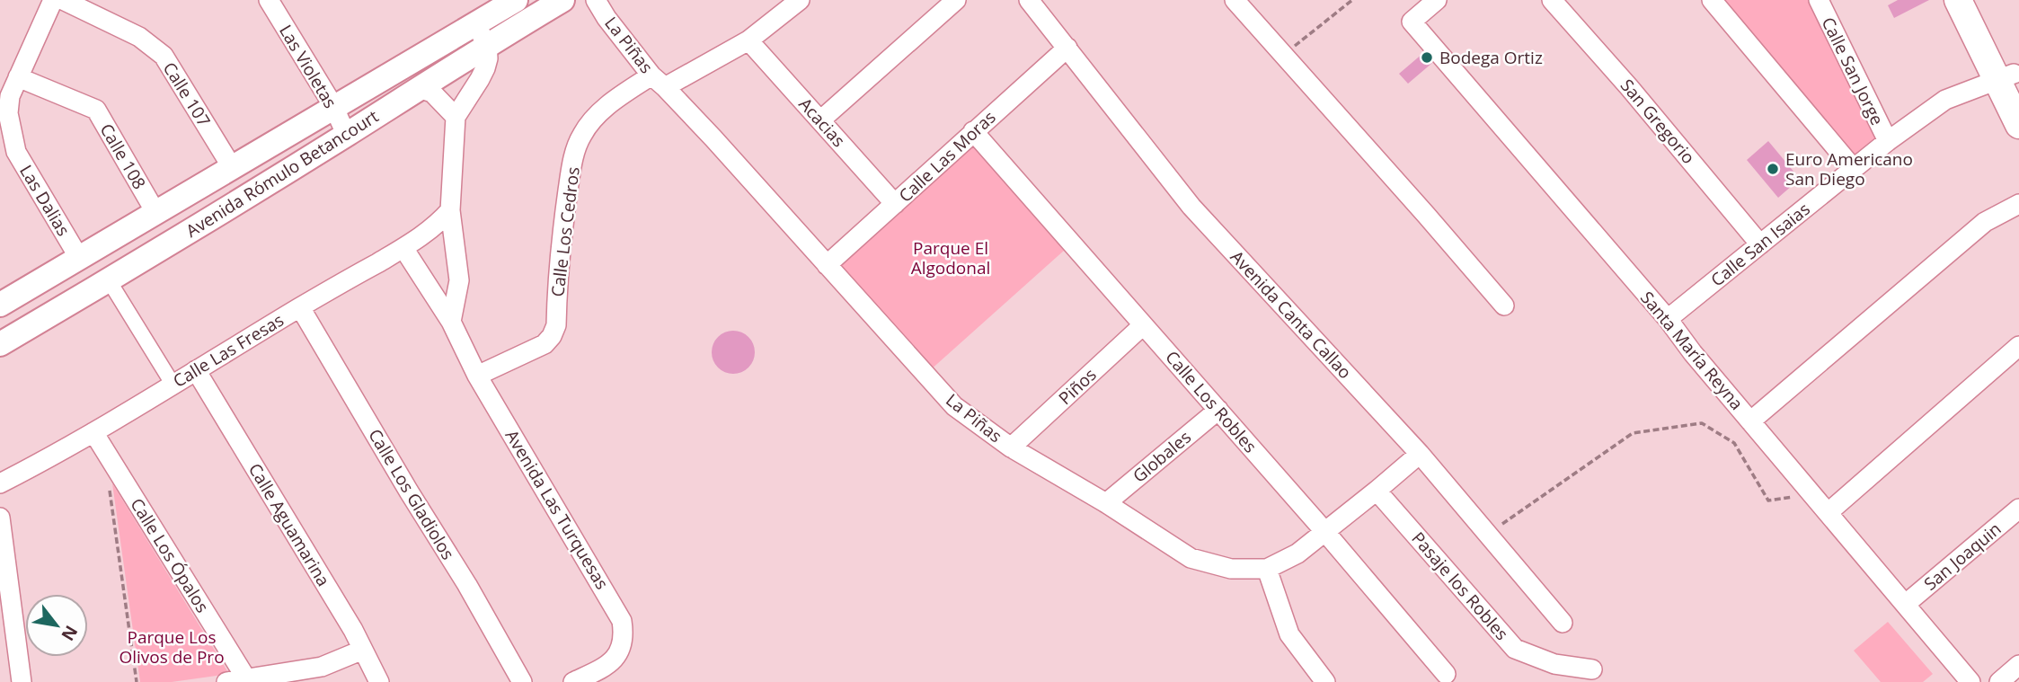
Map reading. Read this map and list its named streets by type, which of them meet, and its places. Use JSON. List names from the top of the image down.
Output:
{
  "streets": {
    "street": [
      "La Piñas",
      "Las Violetas",
      "Calle San Jorge",
      "Calle 107",
      "San Gregorio",
      "Acacias",
      "Calle 108",
      "Calle Las Moras",
      "Avenida Rómulo Betancourt",
      "Las Dalias",
      "Calle Los Cedros",
      "Calle San Isaias",
      "Avenida Canta Callao",
      "Calle Las Fresas",
      "Santa María Reyna",
      "Piños",
      "Calle Los Robles",
      "Globales",
      "Calle Los Gladiolos",
      "Avenida Las Turquesas",
      "Calle Aguamarina",
      "Calle Los Ópalos",
      "San Joaquin",
      "Pasaje los Robles"
    ]
  },
  "crossings": [
    ["La Piñas", "Calle Las Moras"],
    ["La Piñas", "Calle Los Cedros"],
    ["La Piñas", "Avenida Canta Callao"],
    ["La Piñas", "Piños"],
    ["La Piñas", "Calle Los Robles"],
    ["La Piñas", "Globales"],
    ["La Piñas", "Pasaje los Robles"],
    ["Las Violetas", "Avenida Rómulo Betancourt"],
    ["Calle San Jorge", "Calle San Isaias"],
    ["Calle 107", "Avenida Rómulo Betancourt"],
    ["San Gregorio", "Calle San Isaias"],
    ["Acacias", "Calle Las Moras"],
    ["Acacias", "Calle Los Cedros"],
    ["Calle 108", "Avenida Rómulo Betancourt"],
    ["Calle 108", "Las Dalias"],
    ["Calle Las Moras", "Avenida Canta Callao"],
    ["Calle Las Moras", "Calle Los Robles"],
    ["Avenida Rómulo Betancourt", "Las Dalias"],
    ["Calle Los Cedros", "Avenida Las Turquesas"],
    ["Calle San Isaias", "Santa María Reyna"],
    ["Calle Las Fresas", "Calle Los Gladiolos"],
    ["Calle Las Fresas", "Avenida Las Turquesas"],
    ["Calle Las Fresas", "Calle Aguamarina"],
    ["Calle Las Fresas", "Calle Los Ópalos"],
    ["Santa María Reyna", "San Joaquin"],
    ["Piños", "Calle Los Robles"],
    ["Calle Los Robles", "Globales"]
  ],
  "parks": ["Parque El Algodonal", "Parque Los Olivos de Pro"],
  "places": ["Bodega Ortiz", "Euro Americano San Diego"],
  "north": "bottom right"
}
